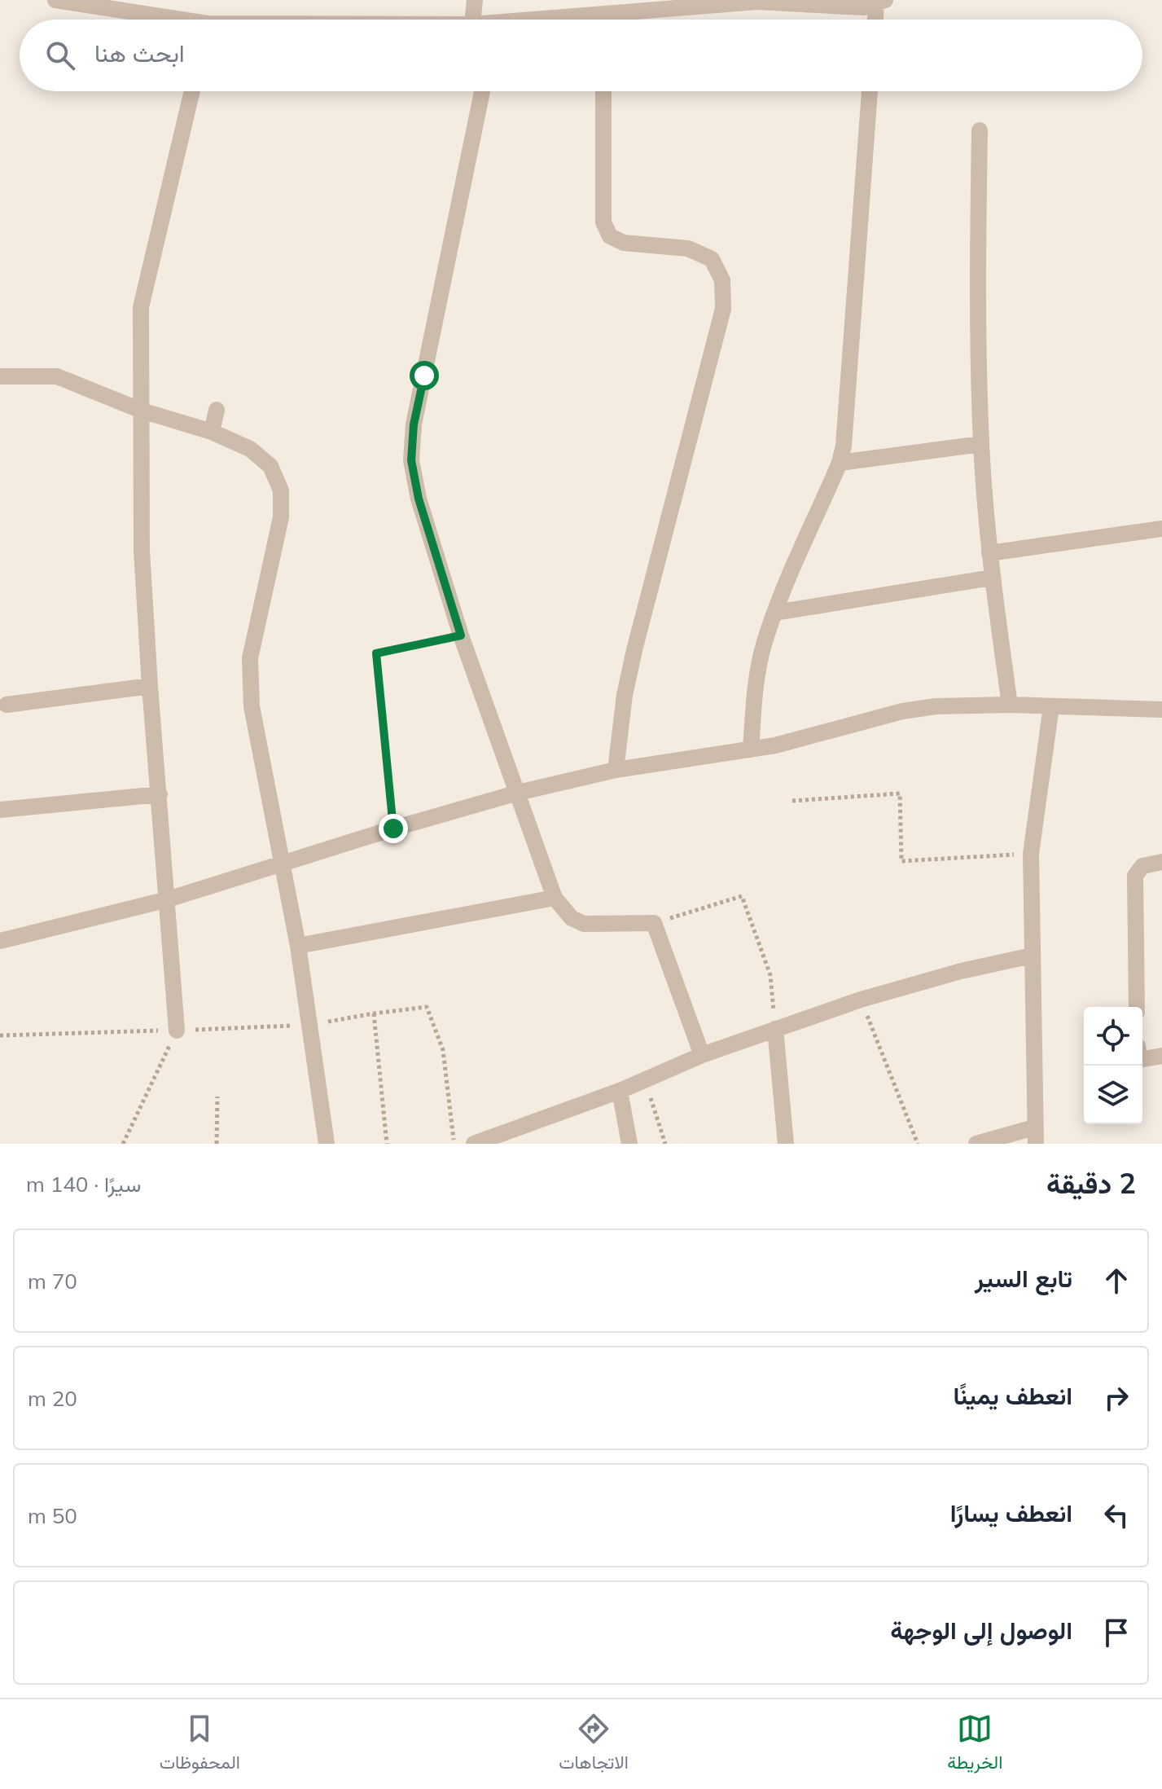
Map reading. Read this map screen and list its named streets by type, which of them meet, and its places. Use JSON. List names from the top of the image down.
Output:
{
  "page": {
    "search": "ابحث هنا",
    "heading": ["2 دقيقة", "سيرًا · 140 m"],
    "list": [
      ["تابع السير", "70 m"],
      ["انعطف يمينًا", "20 m"],
      ["انعطف يسارًا", "50 m"],
      "الوصول إلى الوجهة"
    ],
    "nav": ["الخريطة", "الاتجاهات", "المحفوظات"]
  }
}
